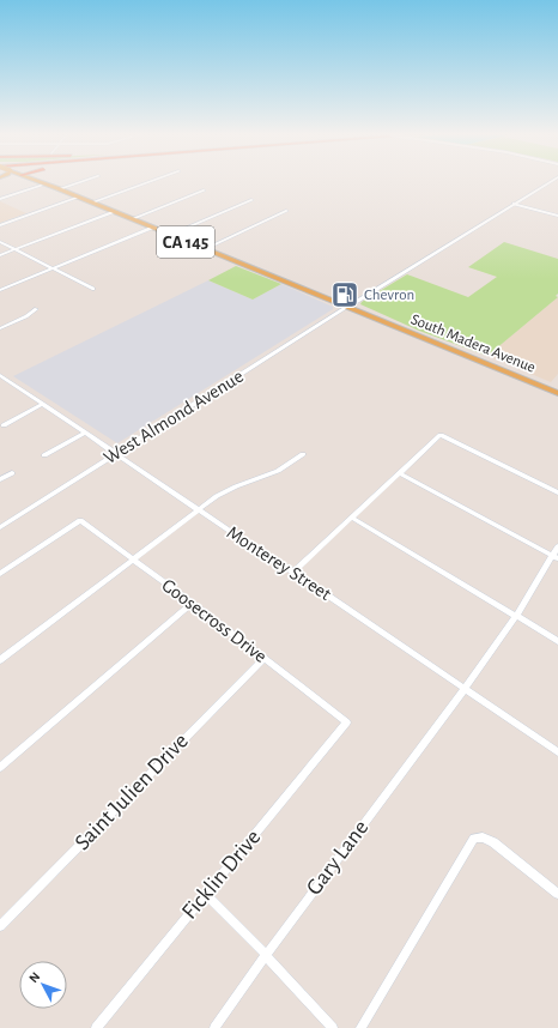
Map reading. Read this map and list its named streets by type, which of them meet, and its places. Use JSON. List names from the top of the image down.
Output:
{
  "streets": {
    "main road": ["CA 145", "South Madera Avenue"],
    "street": [
      "West Almond Avenue",
      "Monterey Street",
      "Goosecross Drive",
      "Saint Julien Drive",
      "Gary Lane",
      "Ficklin Drive"
    ]
  },
  "crossings": [
    ["South Madera Avenue", "West Almond Avenue"],
    ["West Almond Avenue", "Monterey Street"],
    ["Monterey Street", "Gary Lane"],
    ["Goosecross Drive", "Saint Julien Drive"],
    ["Goosecross Drive", "Ficklin Drive"]
  ],
  "places": {
    "fuel station": ["Chevron"]
  },
  "north": "top left"
}
